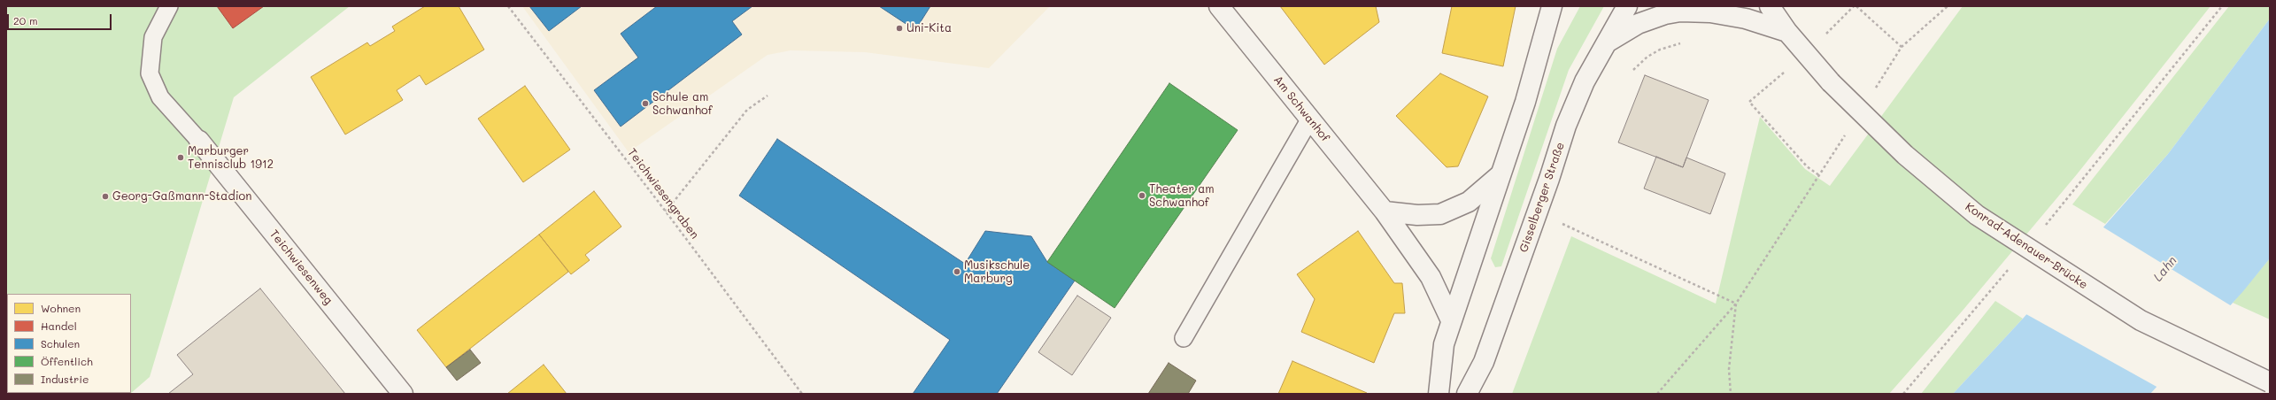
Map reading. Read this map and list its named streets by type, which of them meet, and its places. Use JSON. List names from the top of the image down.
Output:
{
  "streets": {
    "main road": [
      "Am Schwanhof",
      "Gisselberger Straße",
      "Konrad-Adenauer-Brücke",
      "Teichwiesenweg"
    ],
    "path": ["Teichwiesengraben"]
  },
  "water": ["Lahn"],
  "places": [
    "Uni-Kita",
    "Schule am Schwanhof",
    "Marburger Tennisclub 1912",
    "Theater am Schwanhof",
    "Georg-Gaßmann-Stadion",
    "Musikschule Marburg"
  ],
  "legend": [
    "Wohnen",
    "Handel",
    "Schulen",
    "Öffentlich",
    "Industrie"
  ],
  "scale_bar": "20 m"
}
